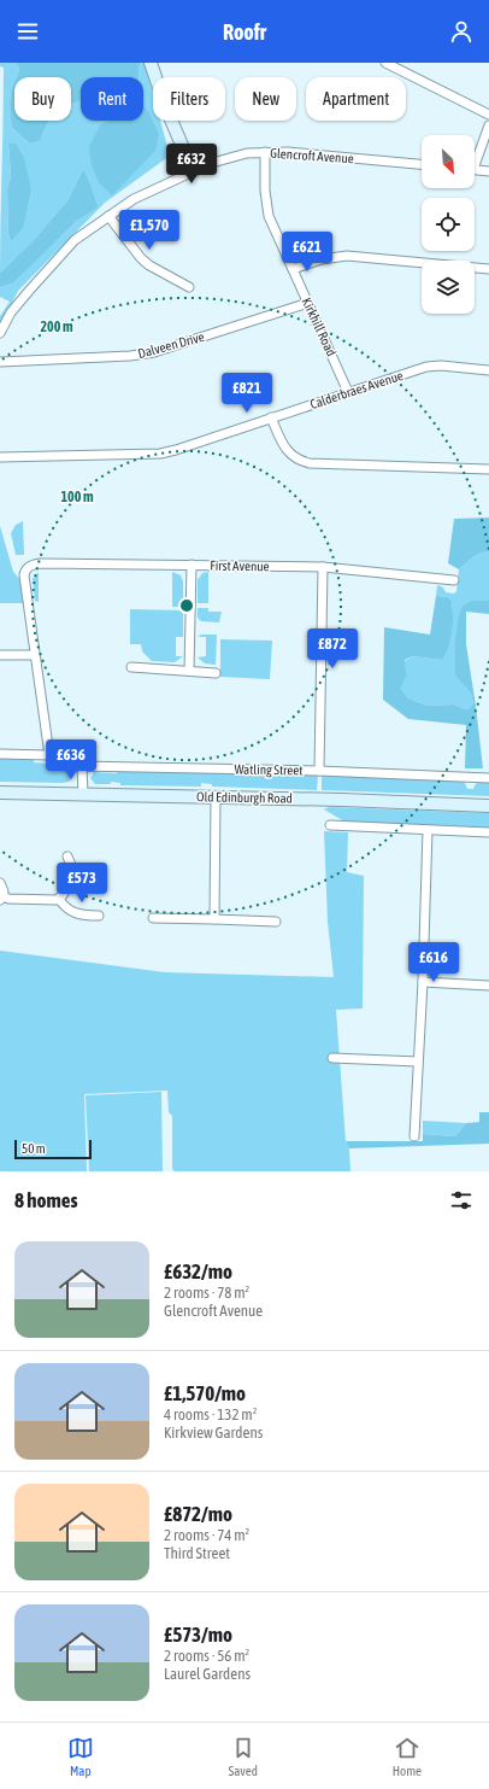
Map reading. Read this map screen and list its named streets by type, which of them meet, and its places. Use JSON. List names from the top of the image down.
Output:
{
  "streets": {
    "main road": ["Old Edinburgh Road"],
    "street": [
      "Glencroft Avenue",
      "Kirkhill Road",
      "Dalveen Drive",
      "Calderbraes Avenue",
      "First Avenue",
      "Watling Street"
    ]
  },
  "crossings": [
    ["Glencroft Avenue", "Kirkhill Road"],
    ["Kirkhill Road", "Dalveen Drive"],
    ["Kirkhill Road", "Calderbraes Avenue"]
  ],
  "scale_bar": "50 m",
  "north": "bottom right",
  "page": {
    "header": "Roofr",
    "chip": [
      "Buy",
      "Rent",
      "Filters",
      "New",
      "Apartment"
    ],
    "price": [
      "£632",
      "£1,570",
      "£621",
      "£821",
      "£872",
      "£636",
      "£573",
      "£616"
    ],
    "scale": "50 m",
    "heading": "8 homes",
    "list": [
      {
        "name": "£632/mo",
        "note": "2 rooms · 78 m² · Glencroft Avenue"
      },
      {
        "name": "£1,570/mo",
        "note": "4 rooms · 132 m² · Kirkview Gardens"
      },
      {
        "name": "£872/mo",
        "note": "2 rooms · 74 m² · Third Street"
      },
      {
        "name": "£573/mo",
        "note": "2 rooms · 56 m² · Laurel Gardens"
      }
    ],
    "tabs": ["Map", "Saved", "Home"]
  },
  "rings": ["200 m", "100 m"]
}
